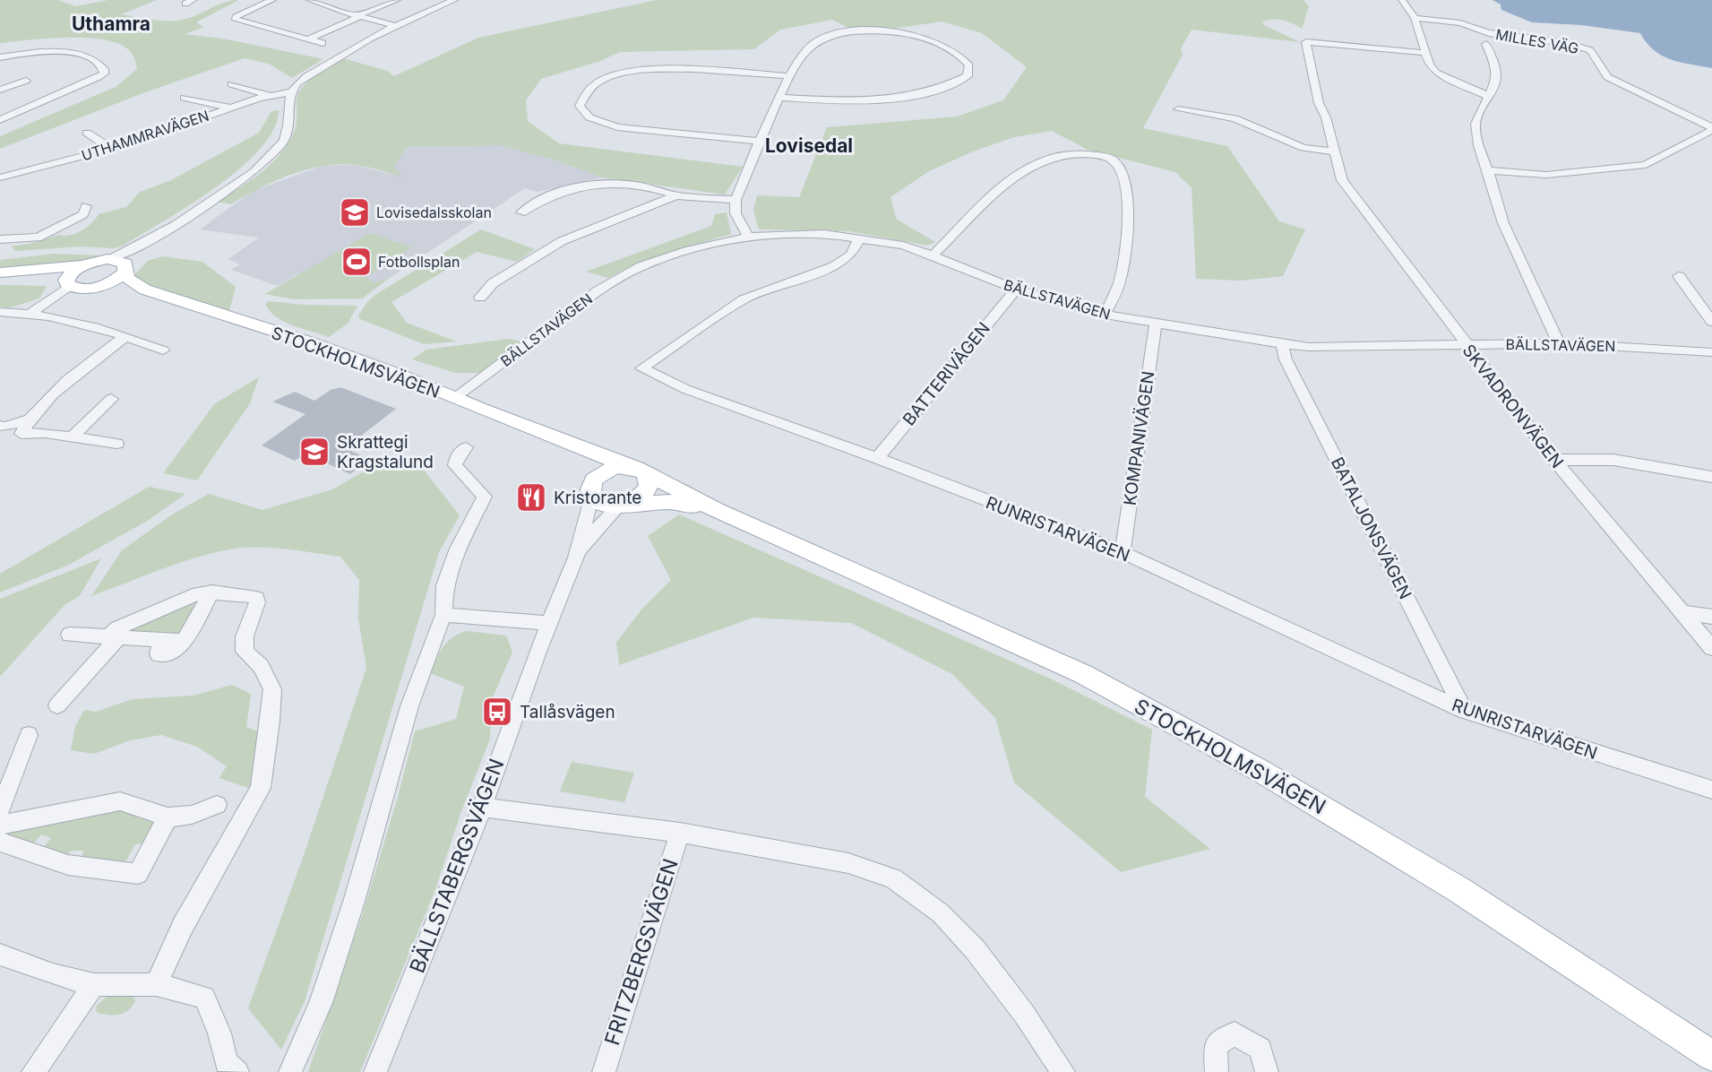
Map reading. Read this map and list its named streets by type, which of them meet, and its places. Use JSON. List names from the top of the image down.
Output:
{
  "streets": {
    "main road": ["STOCKHOLMSVÄGEN"],
    "street": [
      "MILLES VÄG",
      "UTHAMMRAVÄGEN",
      "BÄLLSTAVÄGEN",
      "BATTERIVÄGEN",
      "SKVADRONVÄGEN",
      "KOMPANIVÄGEN",
      "BATALJONSVÄGEN",
      "RUNRISTARVÄGEN",
      "BÄLLSTABERGSVÄGEN",
      "FRITZBERGSVÄGEN"
    ]
  },
  "crossings": [
    ["BÄLLSTAVÄGEN", "STOCKHOLMSVÄGEN"],
    ["BÄLLSTAVÄGEN", "BATTERIVÄGEN"],
    ["BÄLLSTAVÄGEN", "SKVADRONVÄGEN"],
    ["BÄLLSTAVÄGEN", "KOMPANIVÄGEN"],
    ["BÄLLSTAVÄGEN", "BATALJONSVÄGEN"],
    ["BÄLLSTAVÄGEN", "RUNRISTARVÄGEN"],
    ["STOCKHOLMSVÄGEN", "BÄLLSTABERGSVÄGEN"],
    ["BATTERIVÄGEN", "RUNRISTARVÄGEN"],
    ["KOMPANIVÄGEN", "RUNRISTARVÄGEN"],
    ["BATALJONSVÄGEN", "RUNRISTARVÄGEN"]
  ],
  "districts": ["Uthamra", "Lovisedal"],
  "places": {
    "school or university": ["Lovisedalsskolan", "Skrattegi Kragstalund"],
    "sports": ["Fotbollsplan"],
    "restaurant": ["Kristorante"],
    "bus stop": ["Tallåsvägen"]
  }
}
